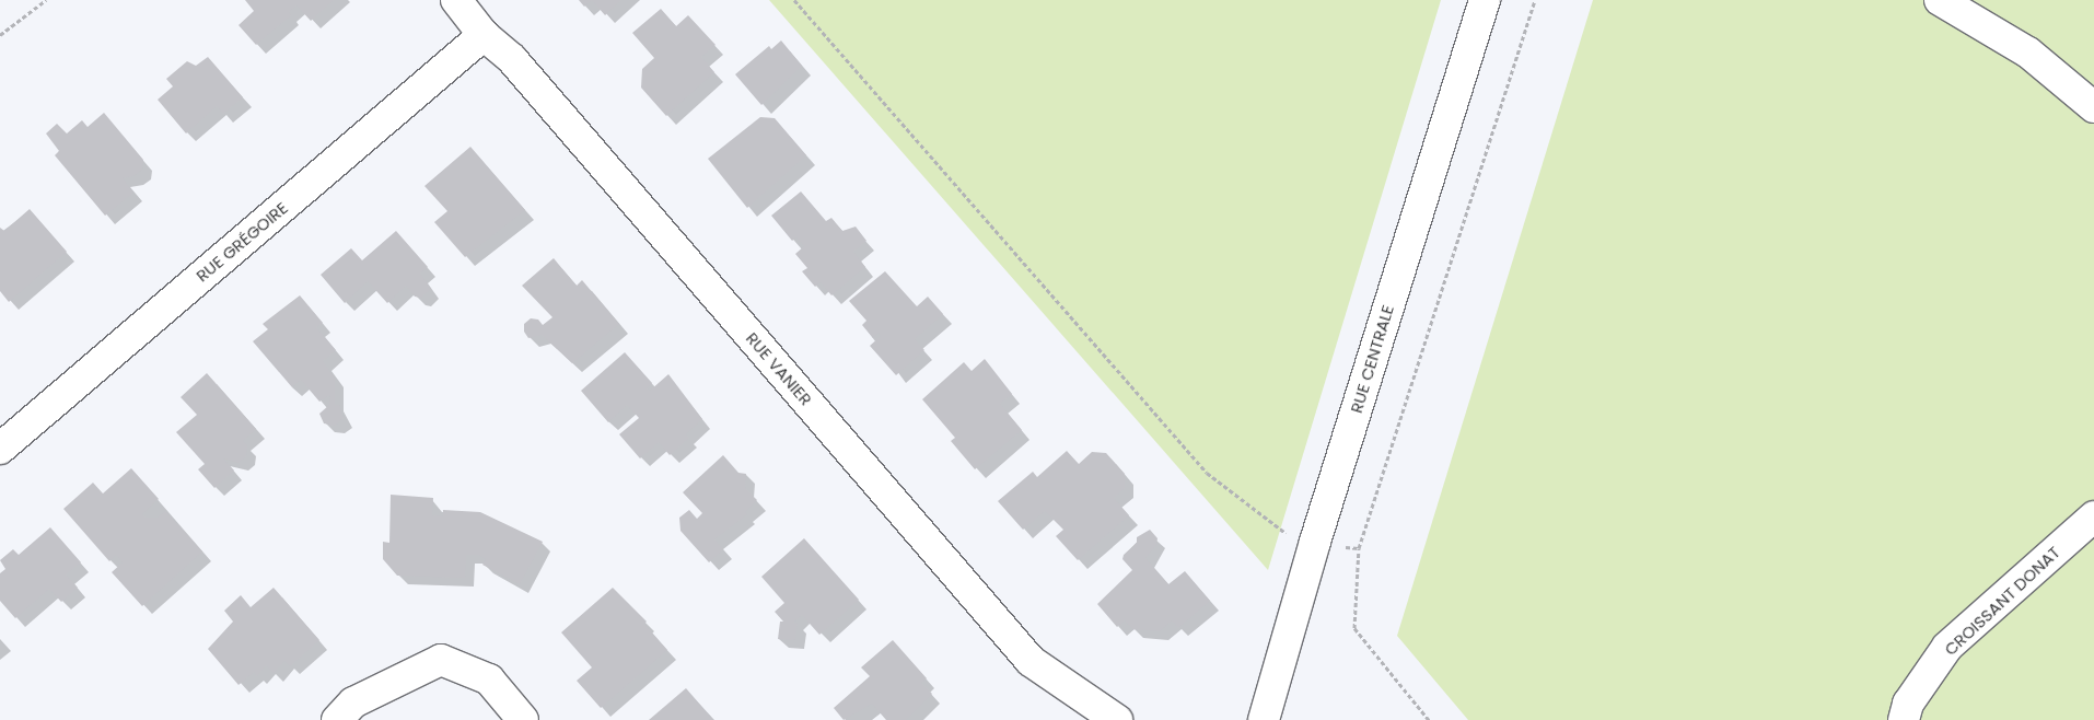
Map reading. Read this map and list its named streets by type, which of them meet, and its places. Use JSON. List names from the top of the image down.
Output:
{
  "streets": {
    "street": [
      "RUE GRÉGOIRE",
      "RUE CENTRALE",
      "RUE VANIER",
      "CROISSANT DONAT"
    ]
  },
  "crossings": [
    ["RUE GRÉGOIRE", "RUE VANIER"]
  ]
}
